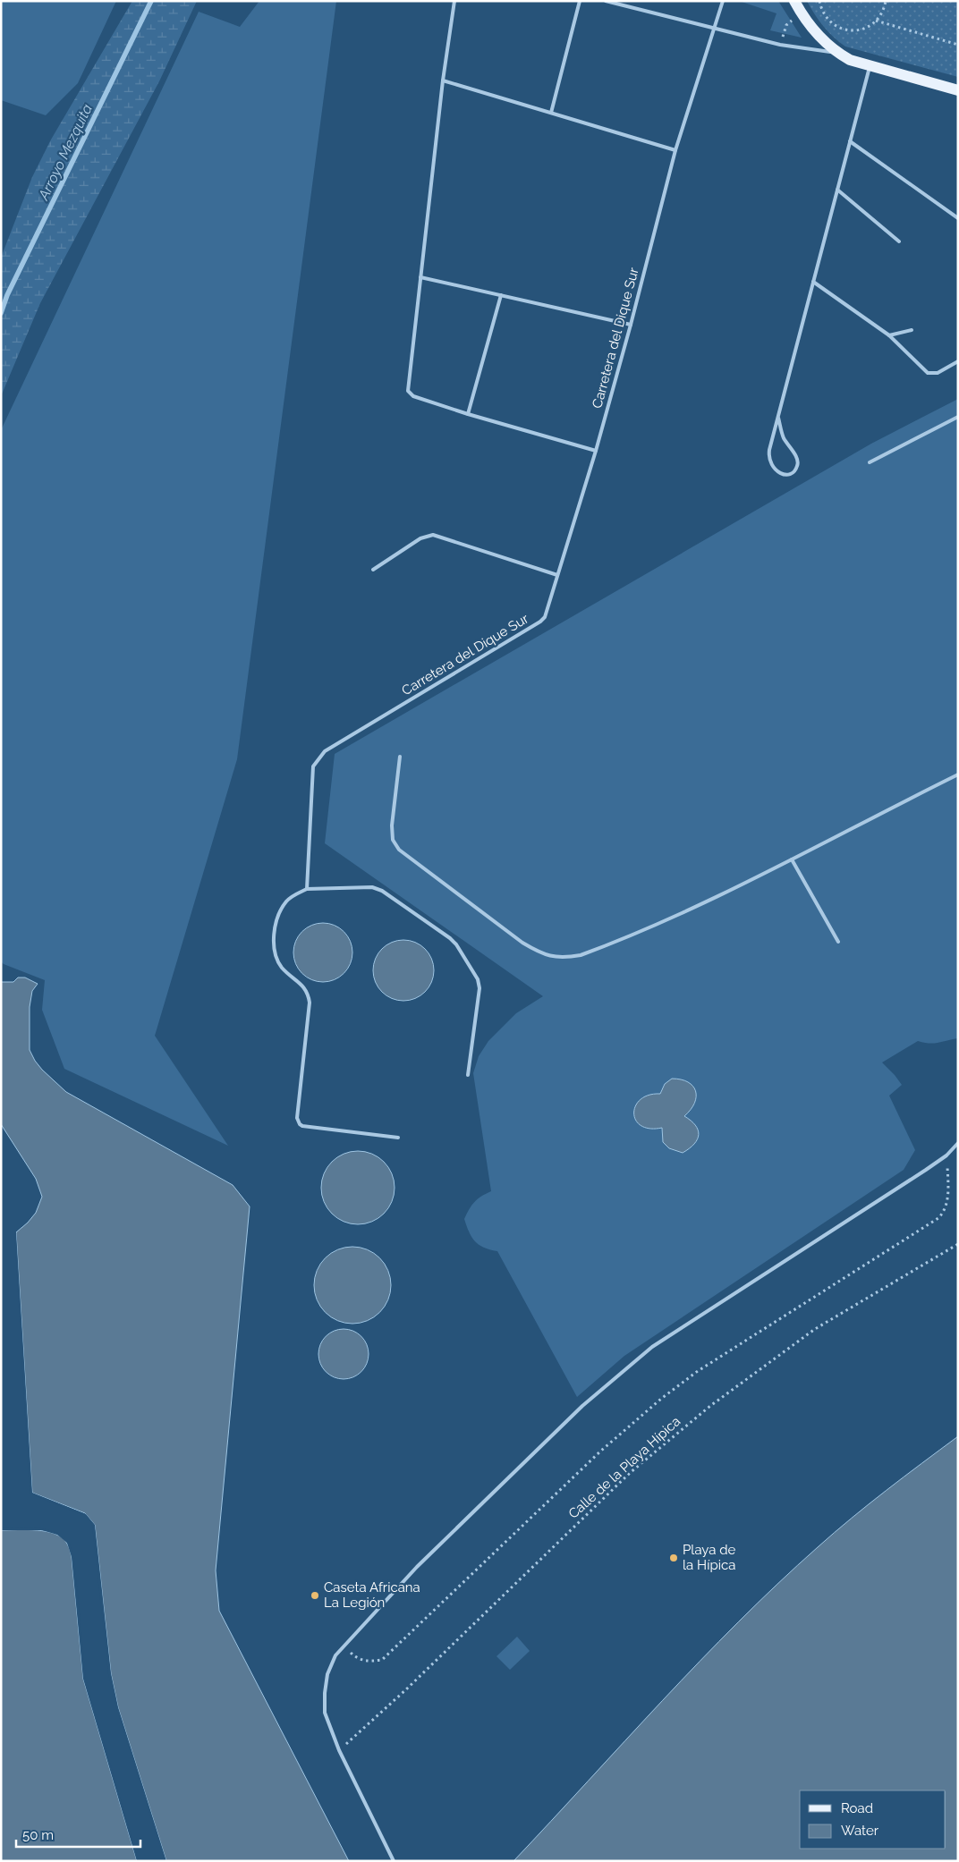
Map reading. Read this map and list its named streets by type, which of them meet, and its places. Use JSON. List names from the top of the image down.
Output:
{
  "streets": {
    "lane": ["Carretera del Dique Sur"],
    "path": ["Calle de la Playa Hípica"]
  },
  "water": ["Arroyo Mezquita"],
  "places": ["Playa de la Hípica", "Caseta Africana La Legión"],
  "legend": ["Road", "Water"],
  "scale_bar": "50 m"
}
